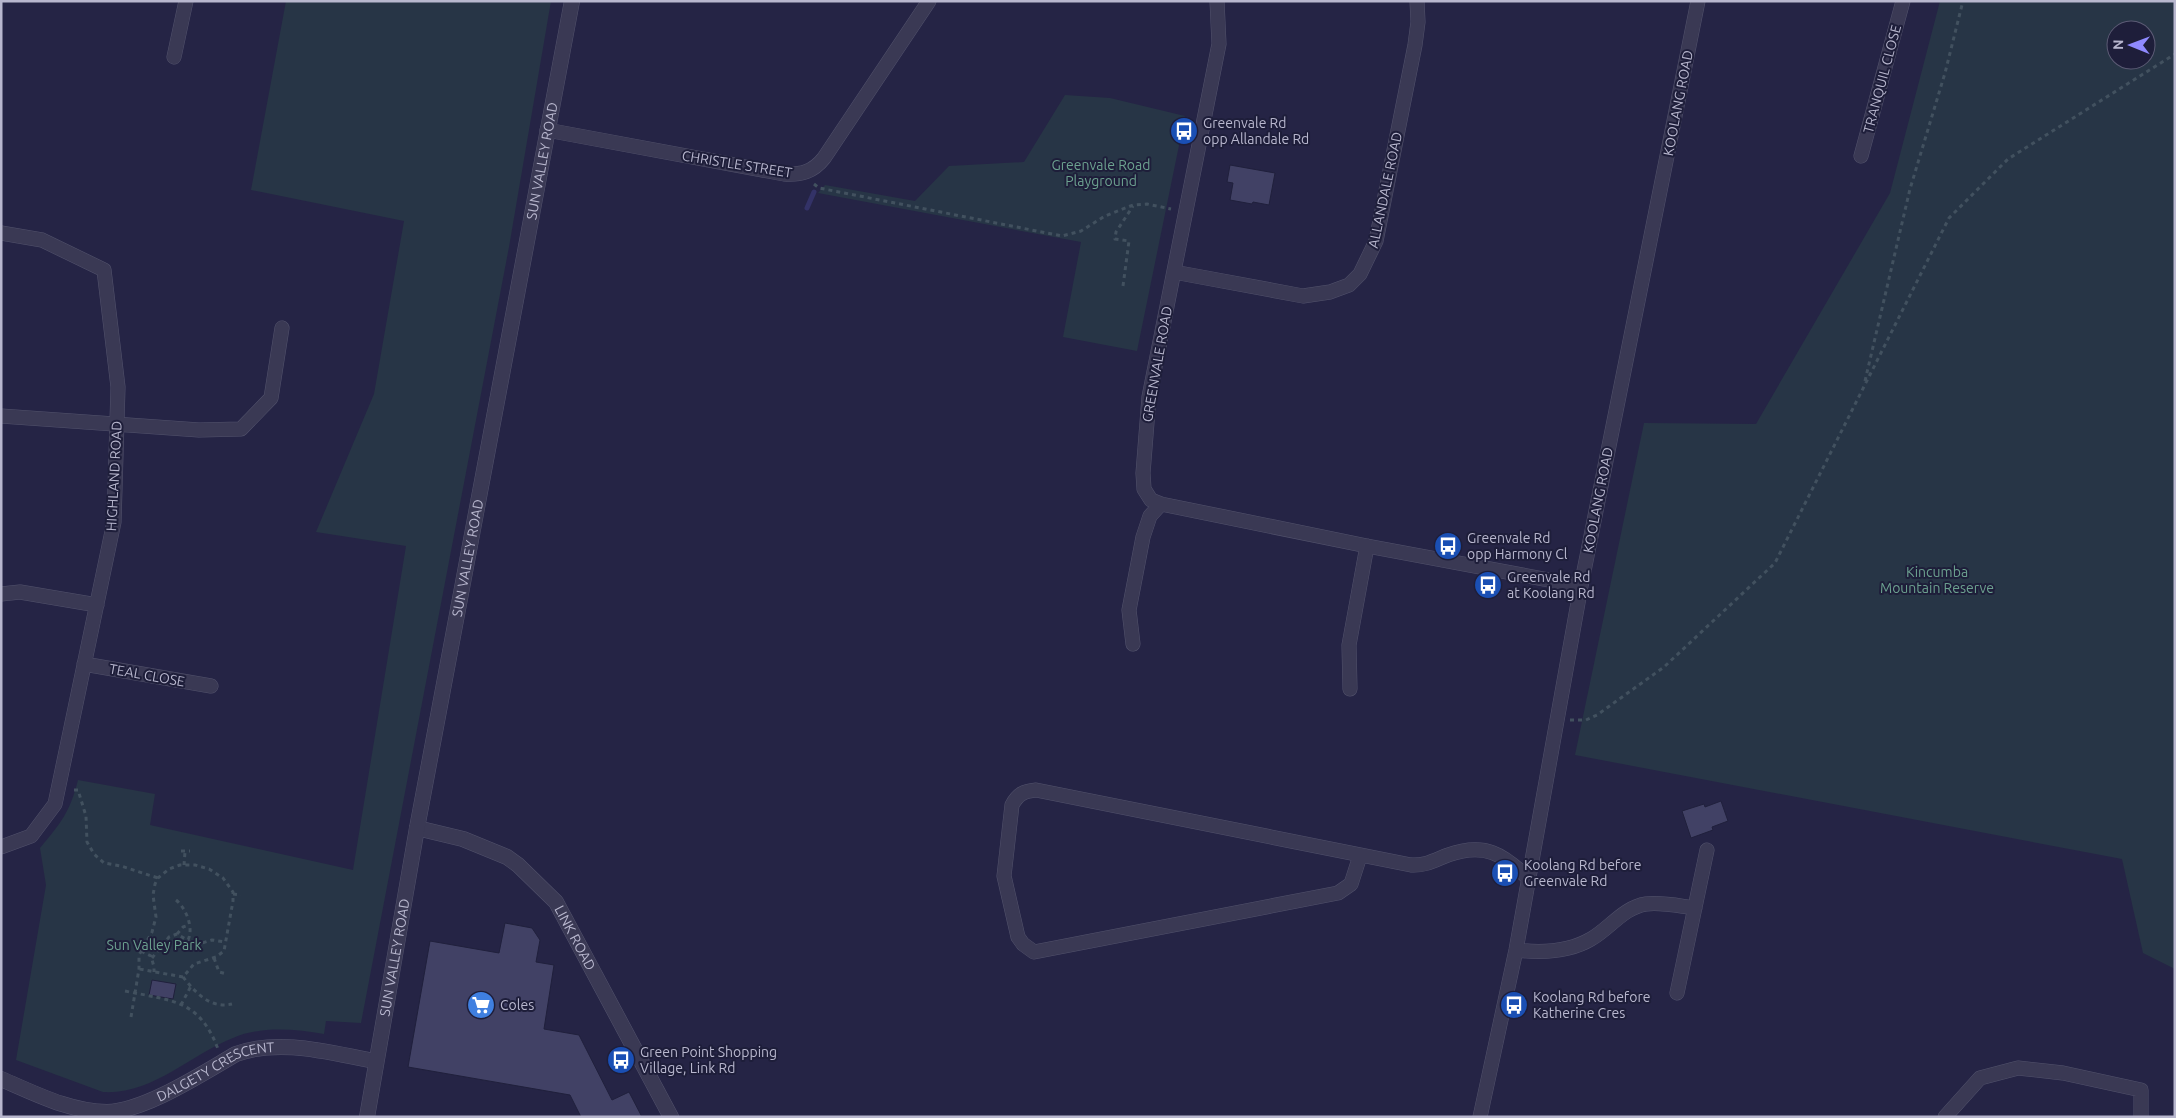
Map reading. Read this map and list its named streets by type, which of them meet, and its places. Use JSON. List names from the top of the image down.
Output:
{
  "streets": {
    "street": [
      "TRANQUIL CLOSE",
      "KOOLANG ROAD",
      "SUN VALLEY ROAD",
      "CHRISTLE STREET",
      "ALLANDALE ROAD",
      "GREENVALE ROAD",
      "HIGHLAND ROAD",
      "TEAL CLOSE",
      "LINK ROAD",
      "DALGETY CRESCENT"
    ]
  },
  "crossings": [
    ["SUN VALLEY ROAD", "CHRISTLE STREET"],
    ["SUN VALLEY ROAD", "LINK ROAD"],
    ["SUN VALLEY ROAD", "DALGETY CRESCENT"],
    ["ALLANDALE ROAD", "GREENVALE ROAD"],
    ["HIGHLAND ROAD", "TEAL CLOSE"]
  ],
  "parks": ["Greenvale Road Playground", "Kincumba Mountain Reserve", "Sun Valley Park"],
  "places": {
    "bus stop": [
      "Greenvale Rd opp Allandale Rd",
      "Greenvale Rd opp Harmony Cl",
      "Greenvale Rd at Koolang Rd",
      "Koolang Rd before Greenvale Rd",
      "Koolang Rd before Katherine Cres",
      "Green Point Shopping Village, Link Rd"
    ],
    "supermarket": ["Coles"]
  },
  "north": "left"
}
